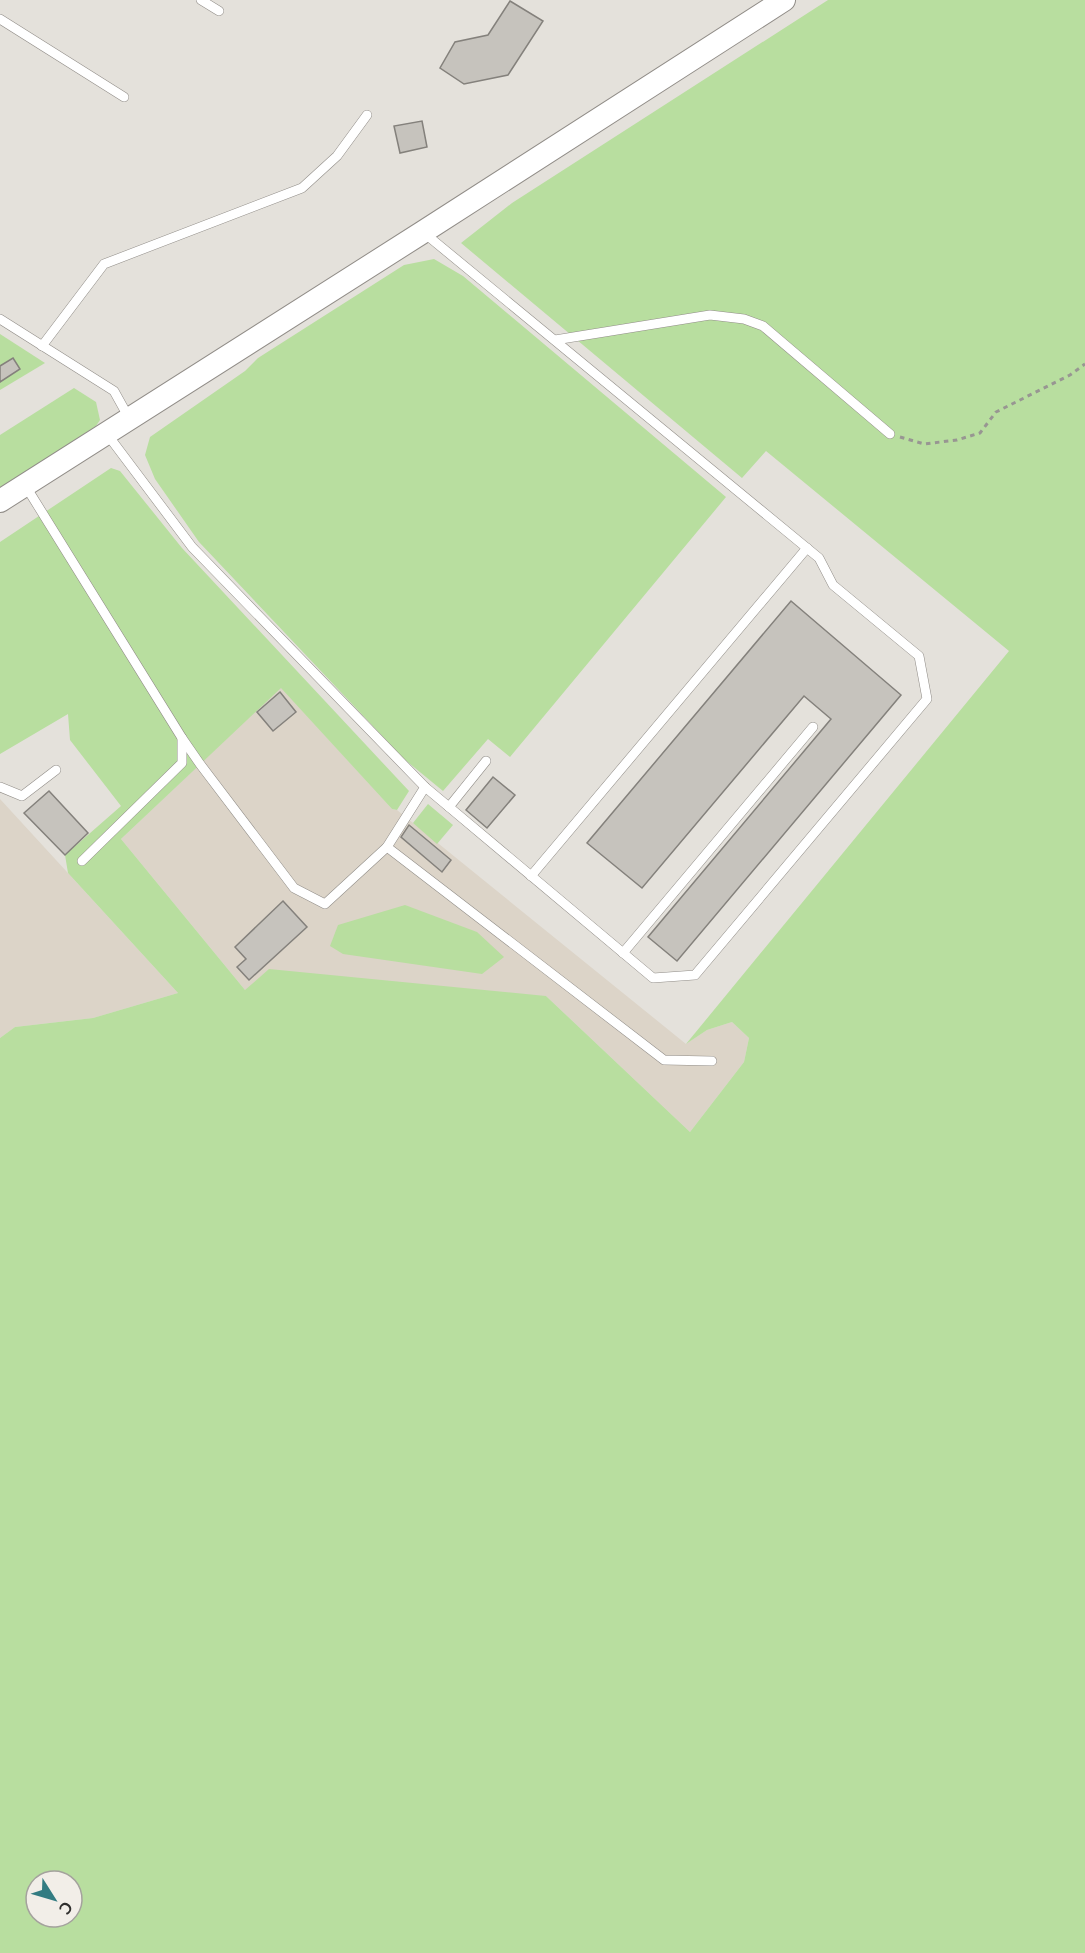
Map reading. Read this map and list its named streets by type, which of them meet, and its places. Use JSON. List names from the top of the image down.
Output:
{
  "north": "bottom right"
}
